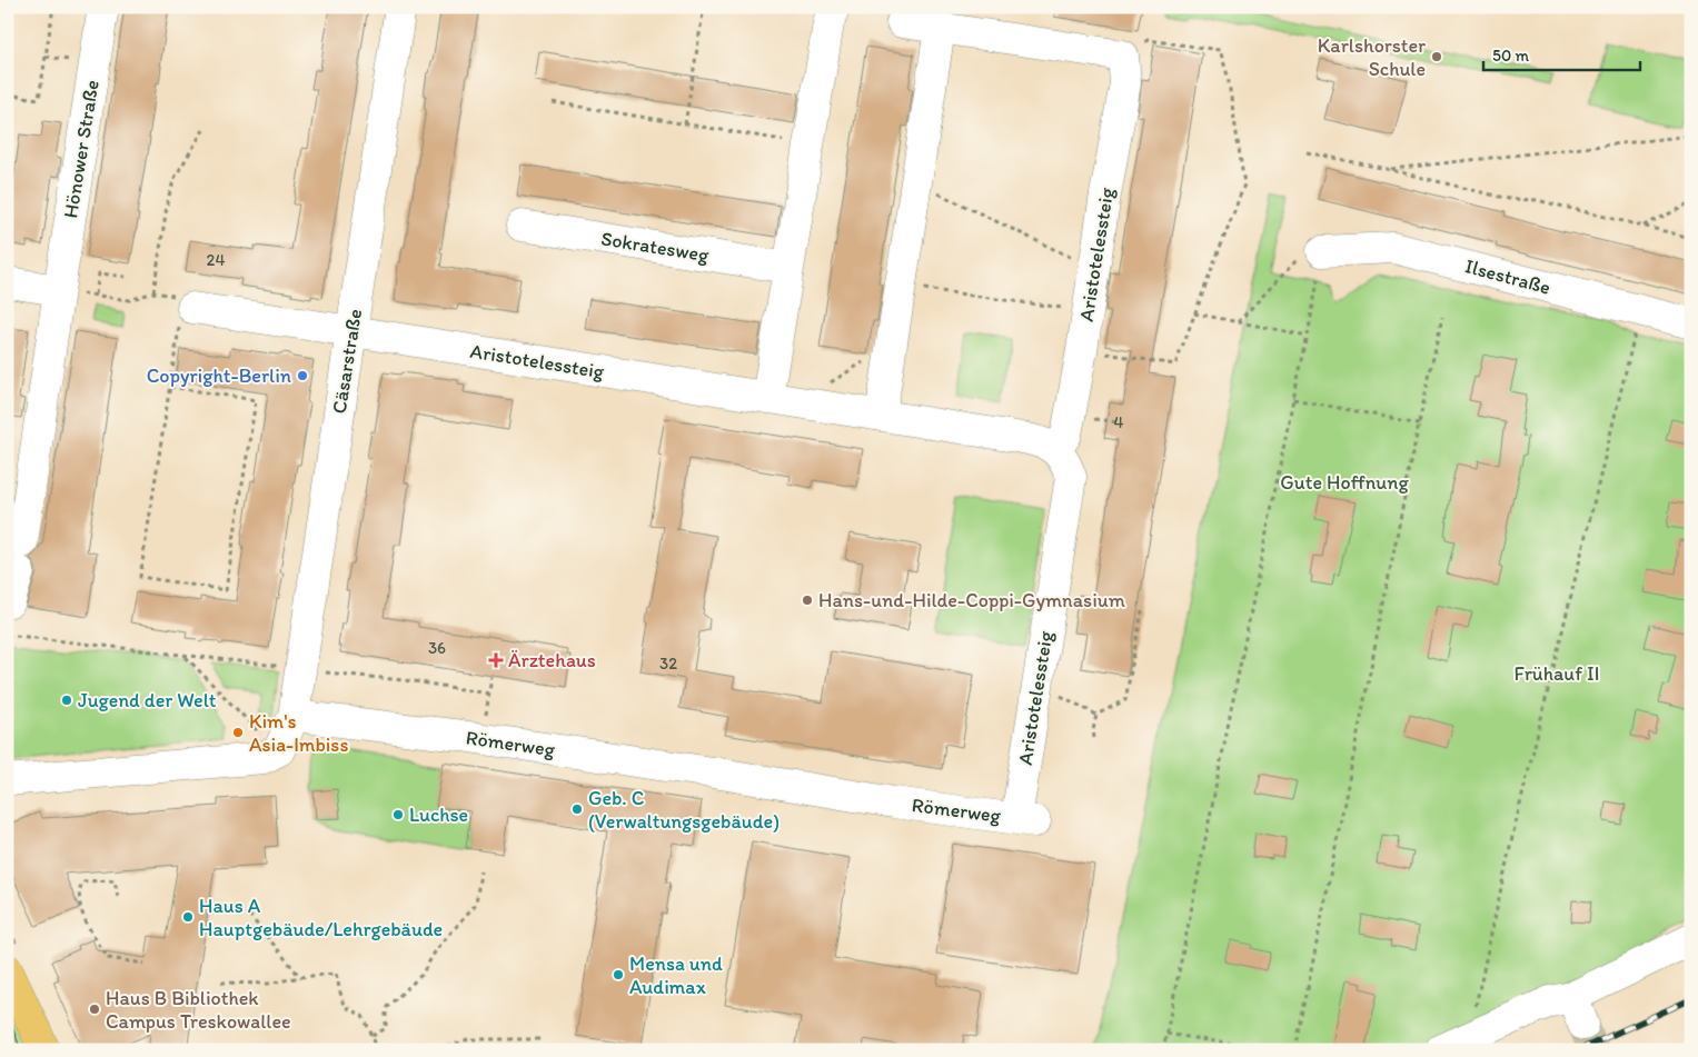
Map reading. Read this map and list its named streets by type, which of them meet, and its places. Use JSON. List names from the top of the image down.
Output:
{
  "streets": {
    "street": [
      "Hönower Straße",
      "Sokratesweg",
      "Aristotelessteig",
      "Ilsestraße",
      "Cäsarstraße",
      "Römerweg"
    ]
  },
  "crossings": [
    ["Aristotelessteig", "Cäsarstraße"],
    ["Aristotelessteig", "Römerweg"],
    ["Cäsarstraße", "Römerweg"]
  ],
  "parks": ["Gute Hoffnung", "Frühauf II"],
  "places": {
    "other": [
      "Karlshorster Schule",
      "Copyright-Berlin",
      "Hans-und-Hilde-Coppi-Gymnasium",
      "Jugend der Welt",
      "Kim's Asia-Imbiss",
      "Geb. C (Verwaltungsgebäude)",
      "Luchse",
      "Haus A Hauptgebäude/Lehrgebäude",
      "Mensa und Audimax",
      "Haus B Bibliothek Campus Treskowallee"
    ],
    "health": ["Ärztehaus"]
  },
  "house_numbers": [
    "24",
    "4",
    "36",
    "32"
  ],
  "scale_bar": "50 m"
}
